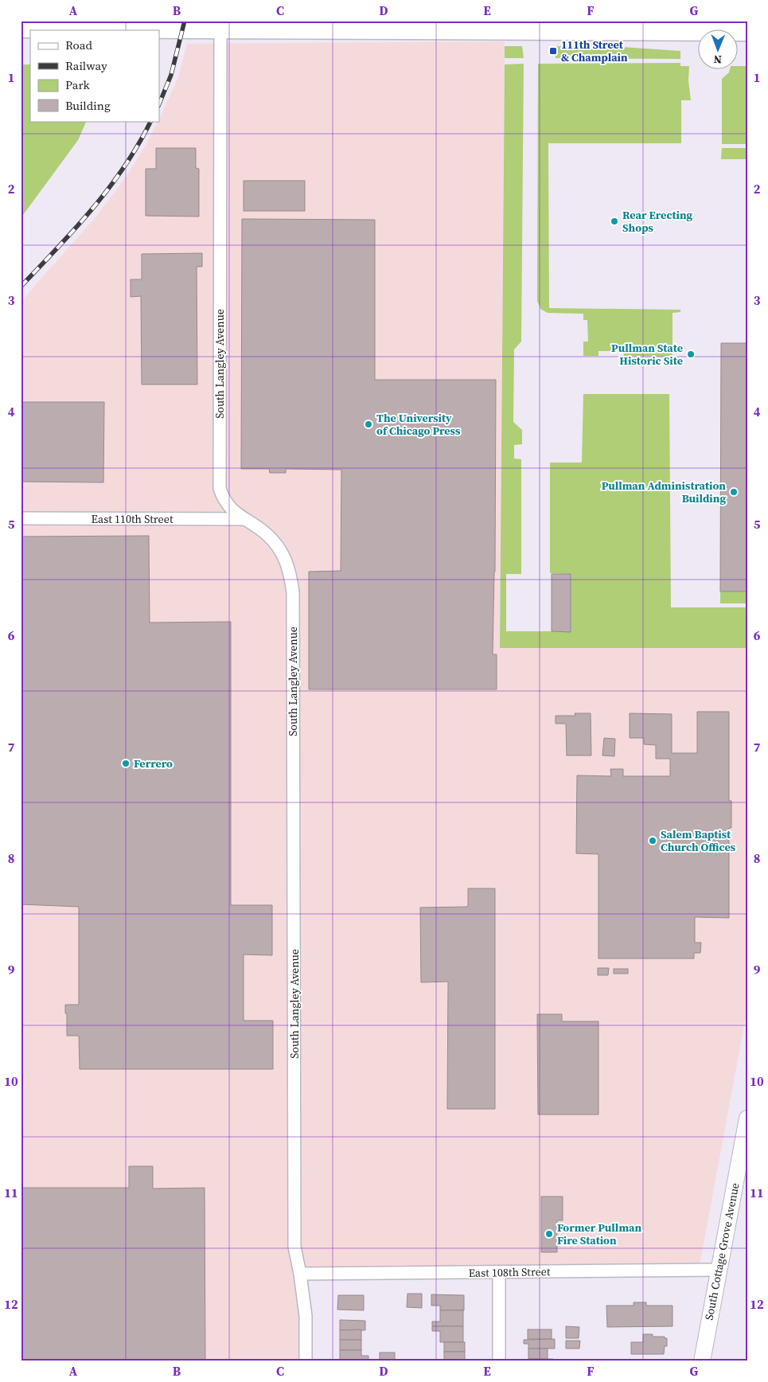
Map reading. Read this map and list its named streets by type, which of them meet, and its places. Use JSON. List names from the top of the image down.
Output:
{
  "streets": {
    "street": [
      "South Langley Avenue",
      "East 110th Street",
      "South Cottage Grove Avenue",
      "East 108th Street"
    ]
  },
  "crossings": [
    ["South Langley Avenue", "East 110th Street"],
    ["South Langley Avenue", "East 108th Street"],
    ["South Cottage Grove Avenue", "East 108th Street"]
  ],
  "places": {
    "transit": ["111th Street & Champlain"],
    "other": [
      "Rear Erecting Shops",
      "Pullman State Historic Site",
      "The University of Chicago Press",
      "Pullman Administration Building",
      "Ferrero",
      "Salem Baptist Church Offices",
      "Former Pullman Fire Station"
    ]
  },
  "legend": [
    "Road",
    "Railway",
    "Park",
    "Building"
  ],
  "north": "bottom",
  "grid": {
    "columns": [
      "A",
      "B",
      "C",
      "D",
      "E",
      "F",
      "G"
    ],
    "rows": [
      "1",
      "2",
      "3",
      "4",
      "5",
      "6",
      "7",
      "8",
      "9",
      "10",
      "11",
      "12"
    ]
  }
}
